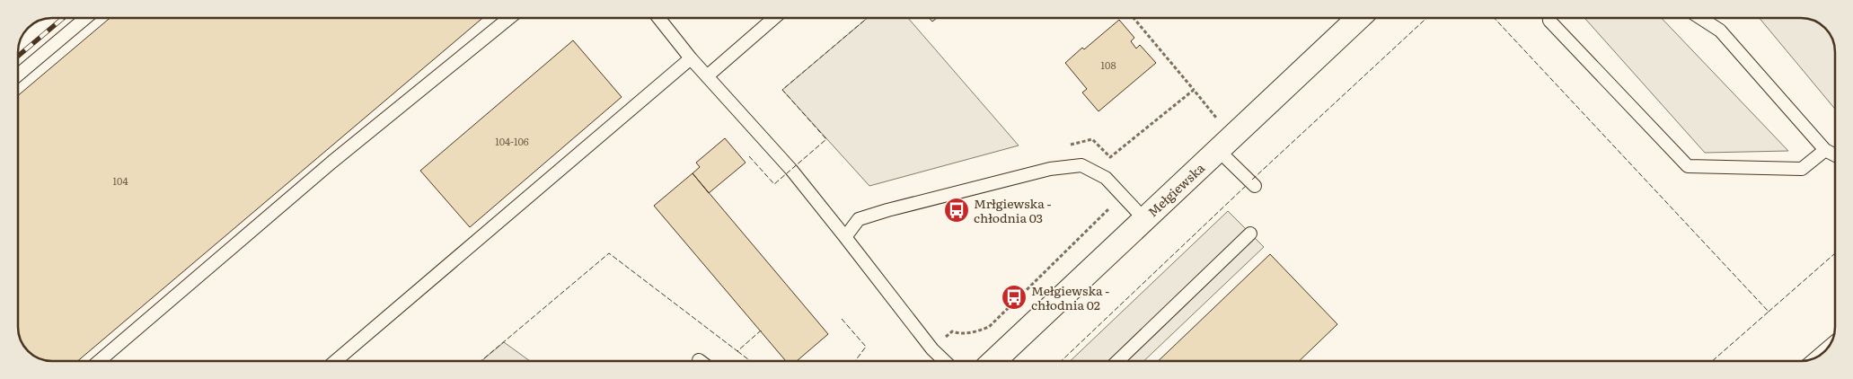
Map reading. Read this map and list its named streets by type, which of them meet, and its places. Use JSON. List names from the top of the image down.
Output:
{
  "streets": {
    "street": ["Mełgiewska"]
  },
  "places": {
    "bus stop": ["Mrłgiewska - chłodnia 03", "Mełgiewska - chłodnia 02"]
  },
  "house_numbers": ["108", "104-106", "104"]
}
